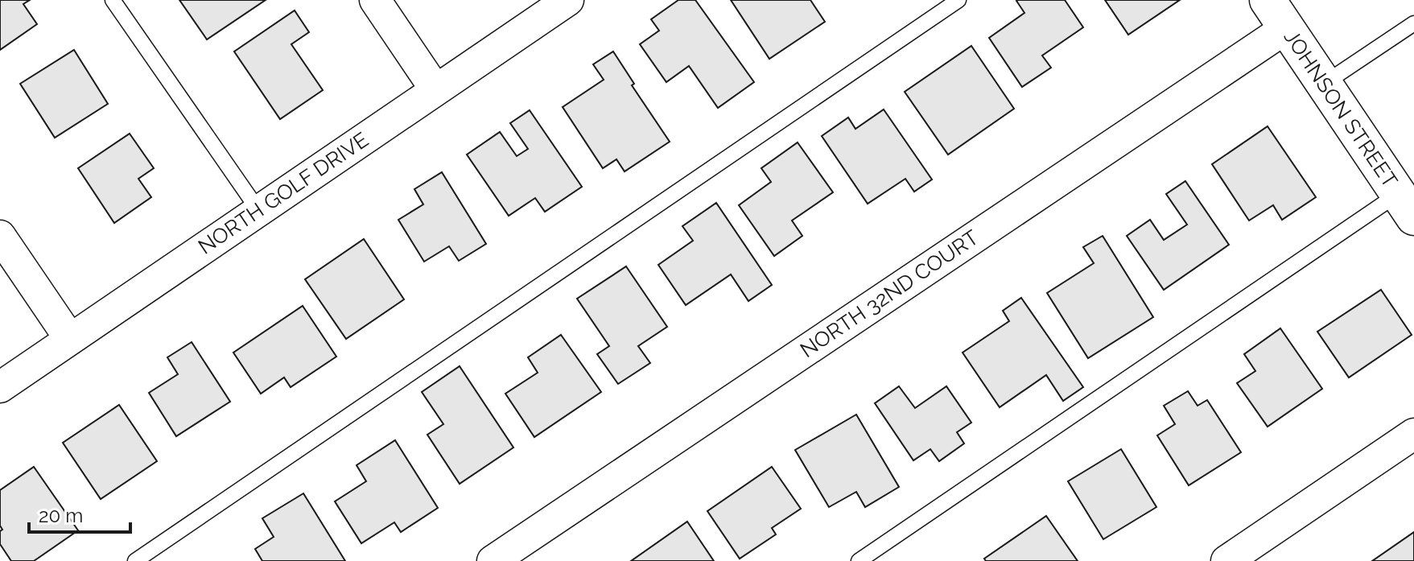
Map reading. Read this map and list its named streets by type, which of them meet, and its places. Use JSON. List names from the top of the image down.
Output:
{
  "streets": {
    "street": ["JOHNSON STREET", "NORTH GOLF DRIVE", "NORTH 32ND COURT"]
  },
  "crossings": [
    ["JOHNSON STREET", "NORTH 32ND COURT"]
  ],
  "scale_bar": "20 m"
}
